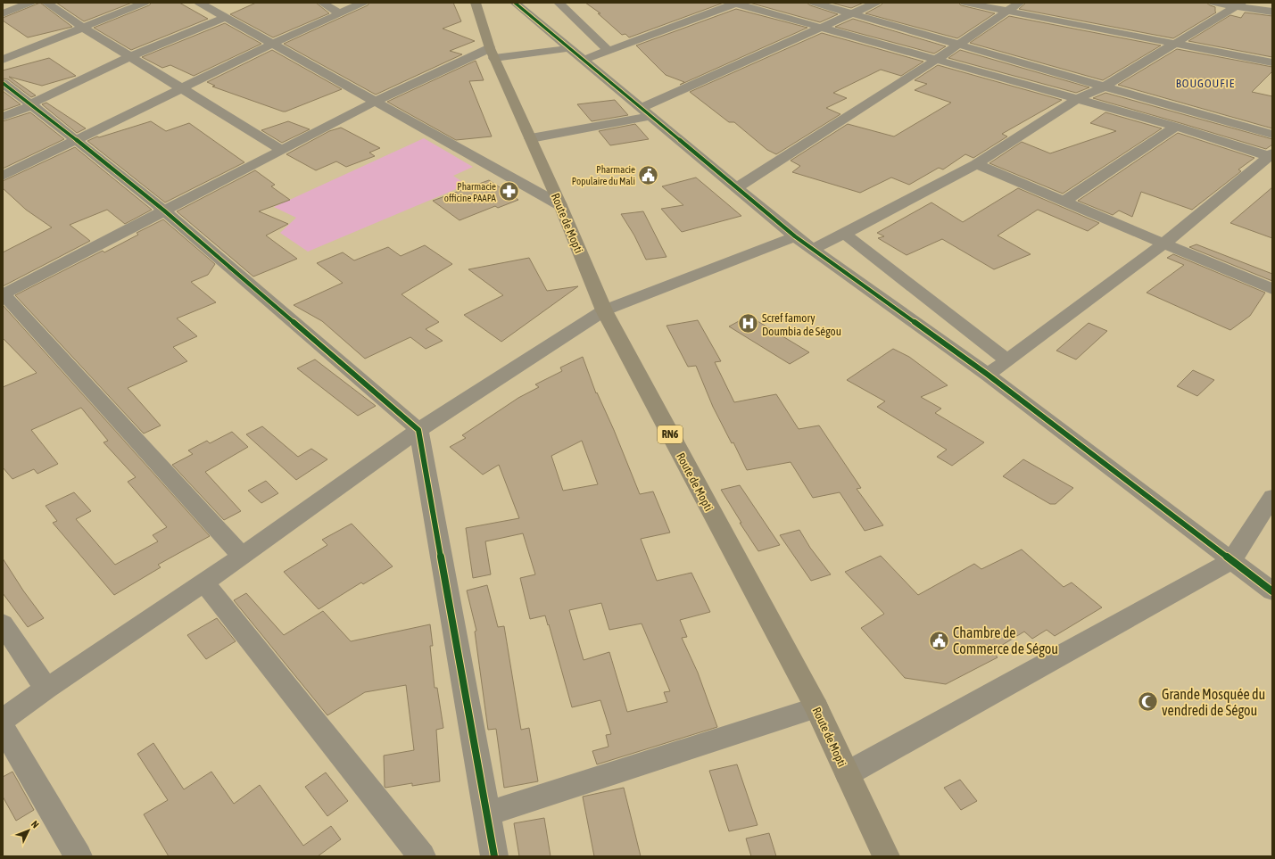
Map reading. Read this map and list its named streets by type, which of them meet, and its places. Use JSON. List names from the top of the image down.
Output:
{
  "streets": {
    "highway": ["Route de Mopti", "RN6"]
  },
  "districts": ["BOUGOUFIE"],
  "places": {
    "public building": ["Pharmacie Populaire du Mali", "Chambre de Commerce de Ségou"],
    "pharmacy": ["Pharmacie officine PAAPA"],
    "hospital": ["Scref famory Doumbia de Ségou"],
    "mosque": ["Grande Mosquée du vendredi de Ségou"]
  },
  "north": "top right"
}
